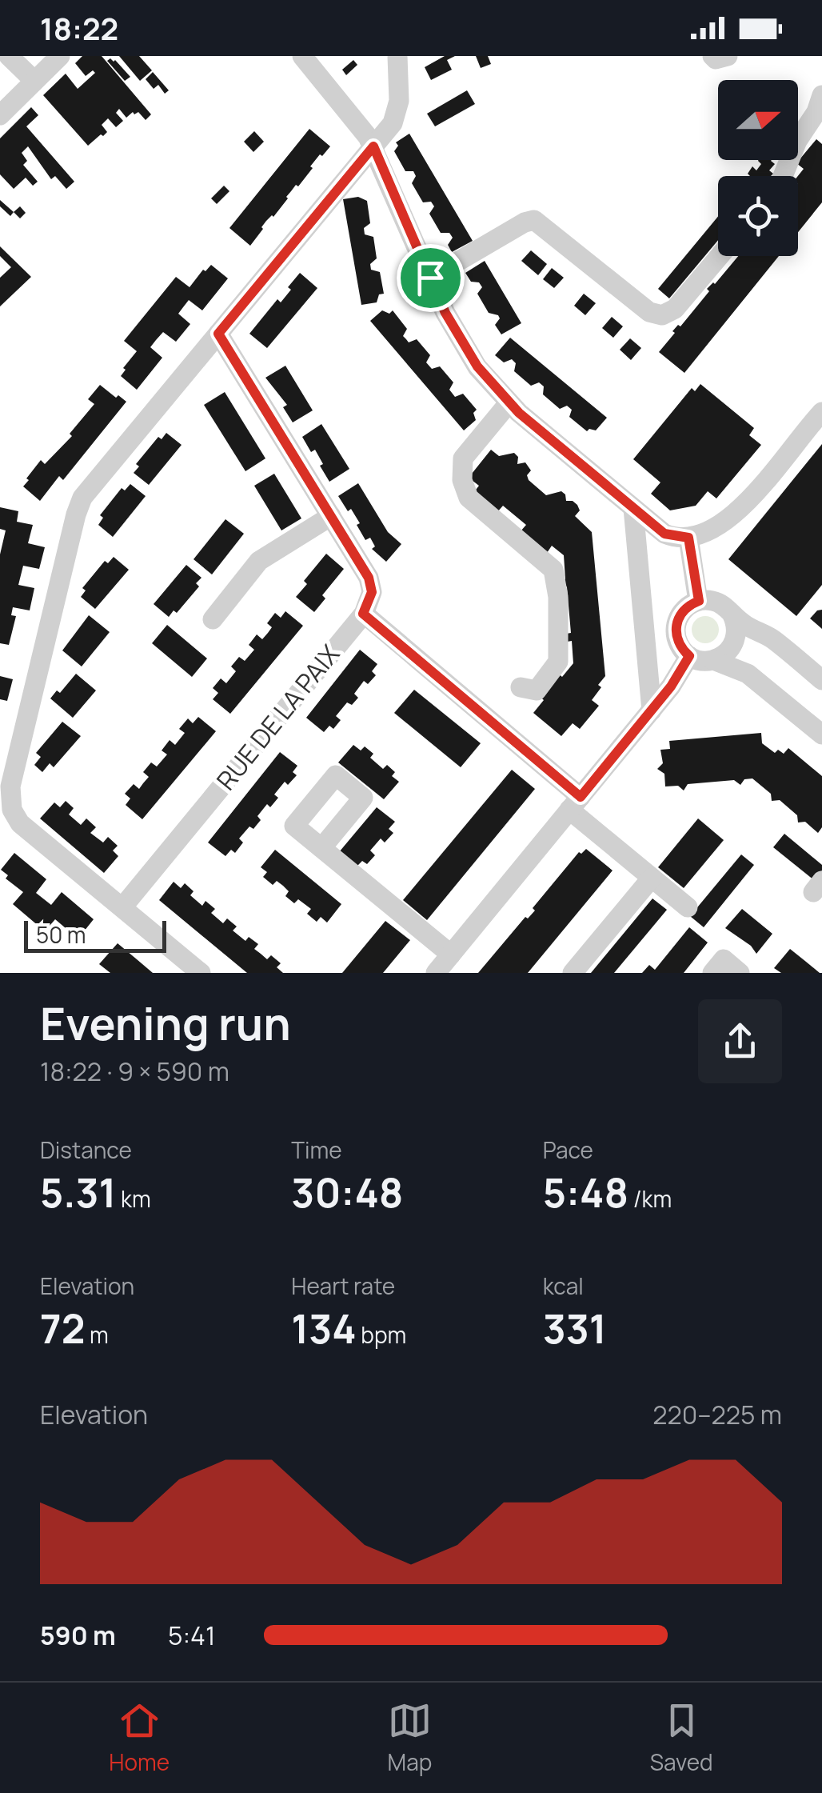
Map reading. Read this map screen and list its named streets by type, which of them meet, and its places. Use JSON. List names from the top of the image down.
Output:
{
  "streets": {
    "street": ["RUE DE LA PAIX"]
  },
  "scale_bar": "50 m",
  "north": "right",
  "page": {
    "status": "18:22",
    "scale": "50 m",
    "heading": ["Evening run", "18:22 · 9 × 590 m"],
    "stats": [
      ["Distance", "5.31 km"],
      ["Time", "30:48"],
      ["Pace", "5:48 /km"],
      ["Elevation", "72 m"],
      ["Heart rate", "134 bpm"],
      ["kcal", "331"]
    ],
    "chart": ["Elevation", "220–225 m"],
    "list": [
      {
        "name": "590 m",
        "note": "5:41"
      }
    ],
    "tabs": ["Home", "Map", "Saved"]
  }
}
